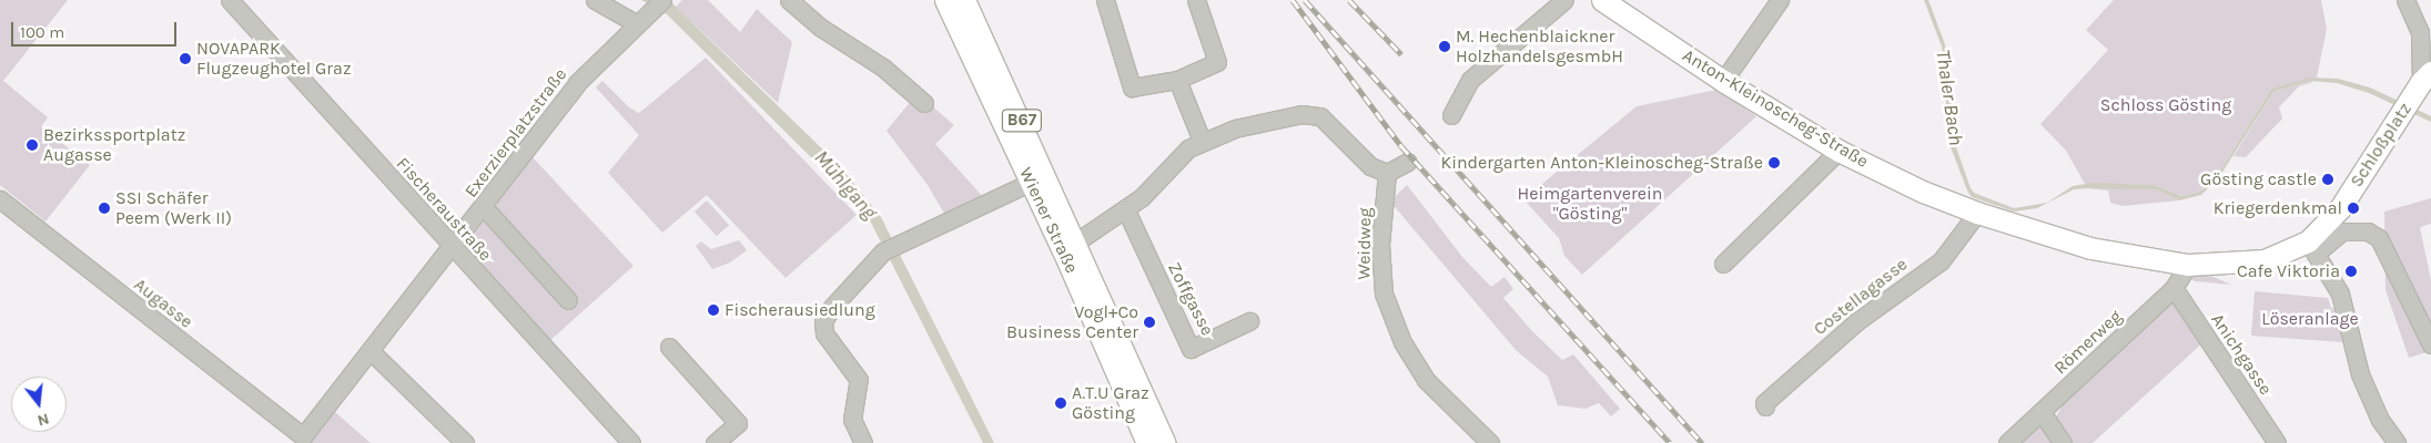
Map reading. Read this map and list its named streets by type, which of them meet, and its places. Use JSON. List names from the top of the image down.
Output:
{
  "streets": {
    "main road": [
      "Anton-Kleinoscheg-Straße",
      "B67",
      "Schloßplatz",
      "Wiener Straße"
    ],
    "street": [
      "Exerzierplatzstraße",
      "Fischeraustraße",
      "Weidweg",
      "Costellagasse",
      "Zoffgasse",
      "Augasse",
      "Römerweg",
      "Anichgasse"
    ]
  },
  "crossings": [
    ["Anton-Kleinoscheg-Straße", "Schloßplatz"],
    ["Anton-Kleinoscheg-Straße", "Costellagasse"],
    ["Anton-Kleinoscheg-Straße", "Römerweg"],
    ["Exerzierplatzstraße", "Fischeraustraße"],
    ["Exerzierplatzstraße", "Augasse"],
    ["Römerweg", "Anichgasse"]
  ],
  "water": ["Thaler Bach", "Mühlgang"],
  "parks": ["Schloss Gösting", "Heimgartenverein \"Gösting\"", "Löseranlage"],
  "places": [
    "M. Hechenblaickner HolzhandelsgesmbH",
    "NOVAPARK Flugzeughotel Graz",
    "Bezirkssportplatz Augasse",
    "Kindergarten Anton-Kleinoscheg-Straße",
    "Gösting castle",
    "SSI Schäfer Peem (Werk II)",
    "Kriegerdenkmal",
    "Cafe Viktoria",
    "Fischerausiedlung",
    "Vogl+Co Business Center",
    "A.T.U Graz Gösting"
  ],
  "scale_bar": "100 m",
  "north": "bottom"
}
